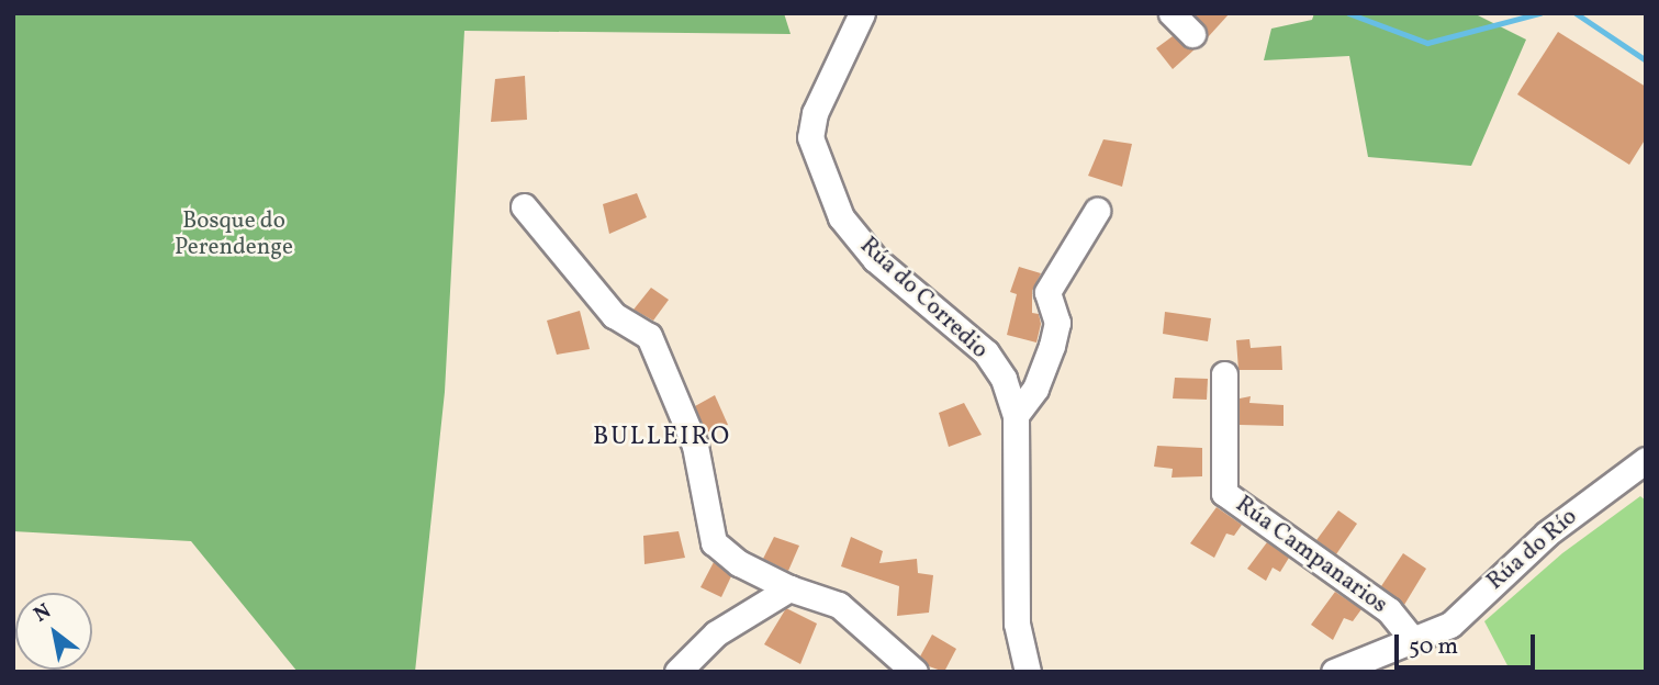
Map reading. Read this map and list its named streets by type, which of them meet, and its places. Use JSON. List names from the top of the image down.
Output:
{
  "streets": {
    "street": ["Rúa do Corredio", "Rúa do Río", "Rúa Campanarios"]
  },
  "crossings": [
    ["Rúa do Río", "Rúa Campanarios"]
  ],
  "districts": ["BULLEIRO"],
  "parks": ["Bosque do Perendenge"],
  "scale_bar": "50 m",
  "north": "top left"
}
